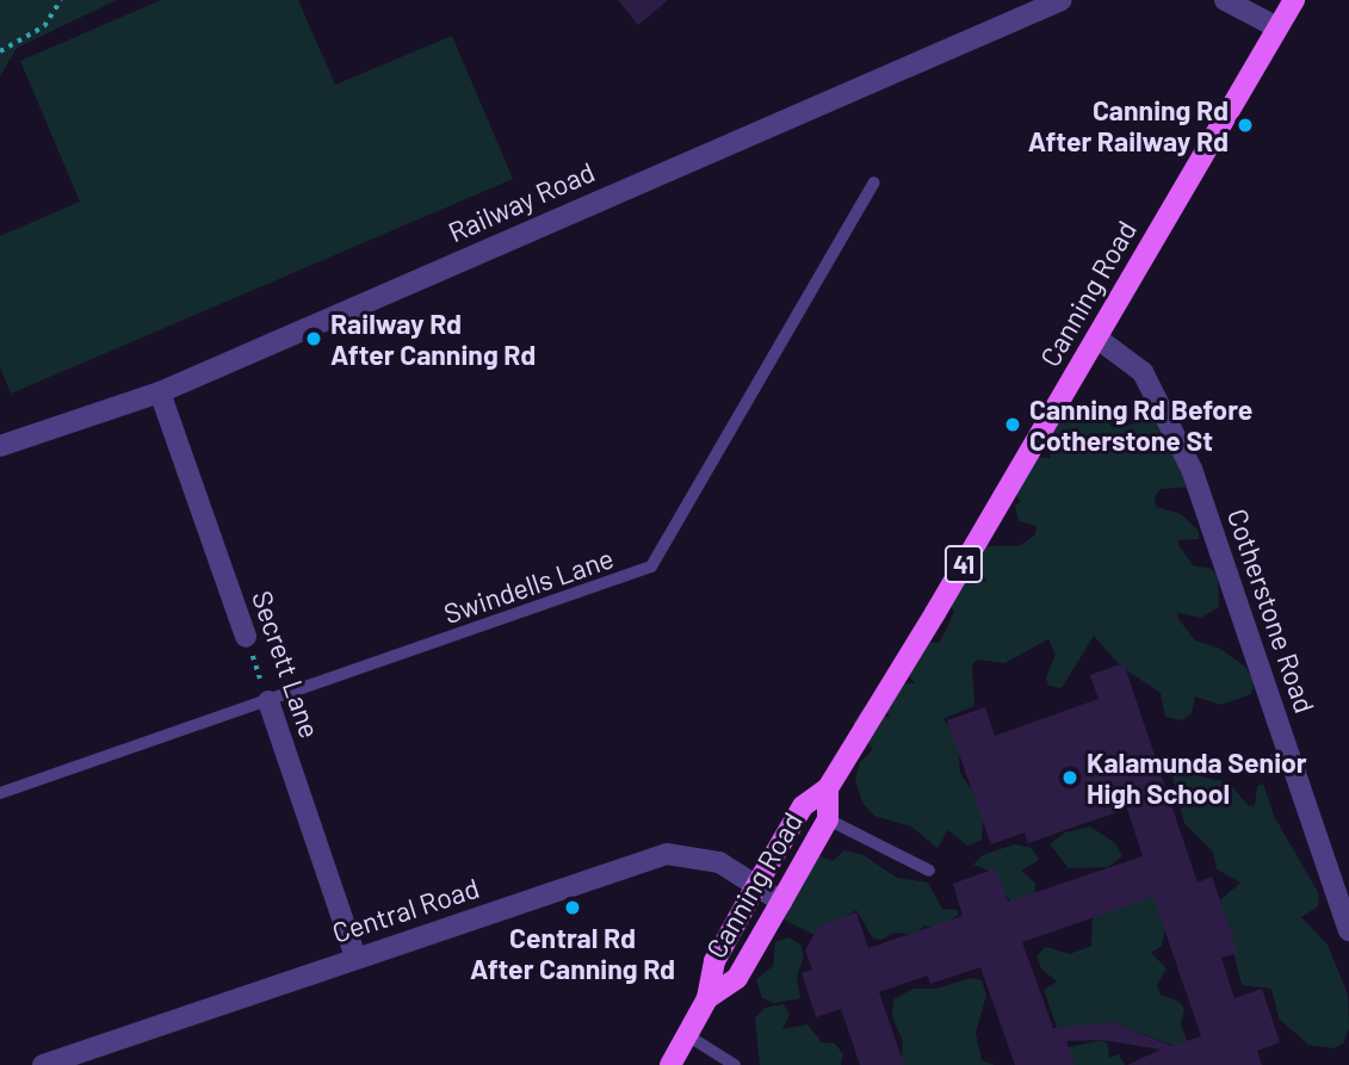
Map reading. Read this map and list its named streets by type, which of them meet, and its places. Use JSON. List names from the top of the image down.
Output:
{
  "streets": {
    "main road": ["Canning Road", "41"],
    "street": [
      "Railway Road",
      "Cotherstone Road",
      "Secrett Lane",
      "Central Road"
    ],
    "lane": ["Swindells Lane"]
  },
  "crossings": [
    ["Railway Road", "Secrett Lane"],
    ["Canning Road", "Cotherstone Road"],
    ["Canning Road", "Central Road"],
    ["Swindells Lane", "Secrett Lane"],
    ["Secrett Lane", "Central Road"]
  ],
  "places": [
    "Canning Rd After Railway Rd",
    "Railway Rd After Canning Rd",
    "Canning Rd Before Cotherstone St",
    "Kalamunda Senior High School",
    "Central Rd After Canning Rd"
  ]
}
